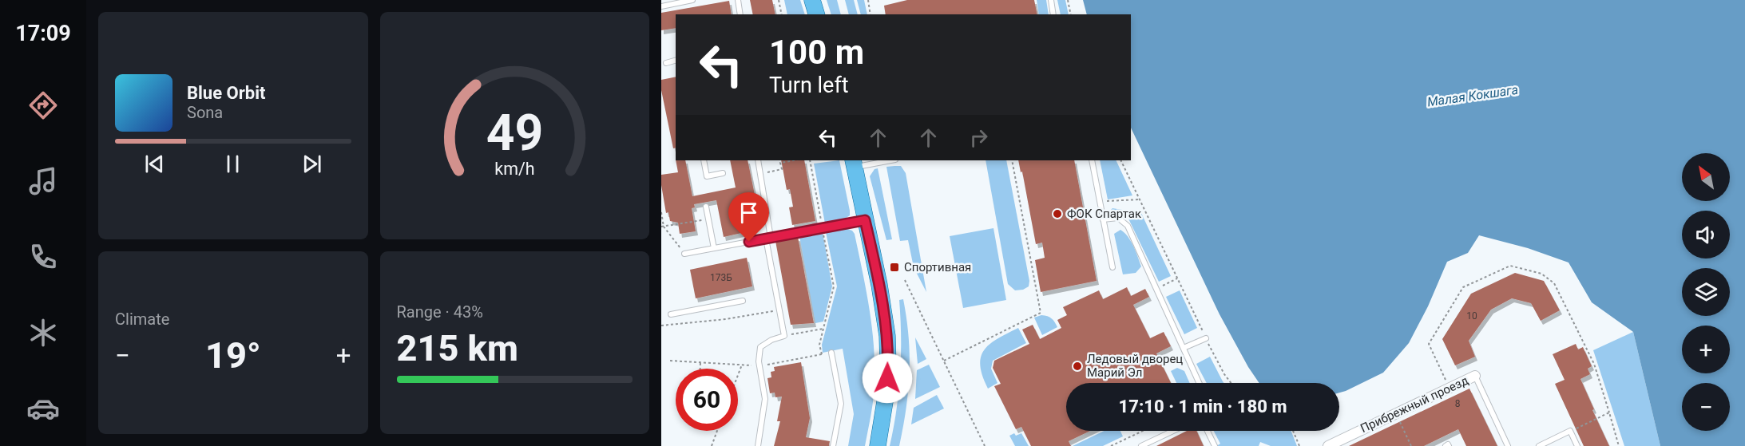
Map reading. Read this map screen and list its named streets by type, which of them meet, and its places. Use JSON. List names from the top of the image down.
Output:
{
  "streets": {
    "street": ["Прибрежный проезд"]
  },
  "water": ["Малая Кокшага"],
  "places": {
    "other": ["ФОК Спартак", "Ледовый дворец Марий Эл"],
    "transit": ["Спортивная"]
  },
  "house_numbers": ["173Б", "10", "8"],
  "north": "top left",
  "page": {
    "tabs": "17:09",
    "turn": ["100 m", "Turn left"],
    "song": ["Blue Orbit", "Sona"],
    "map_buttons": ["+", "−"],
    "tile": [
      "Climate",
      ["Range · 43%", "215 km"]
    ],
    "heat": ["−", "19°", "+"],
    "limit": "60",
    "trip": "17:10 · 1 min · 180 m",
    "gauge": ["49", "km/h"]
  }
}
